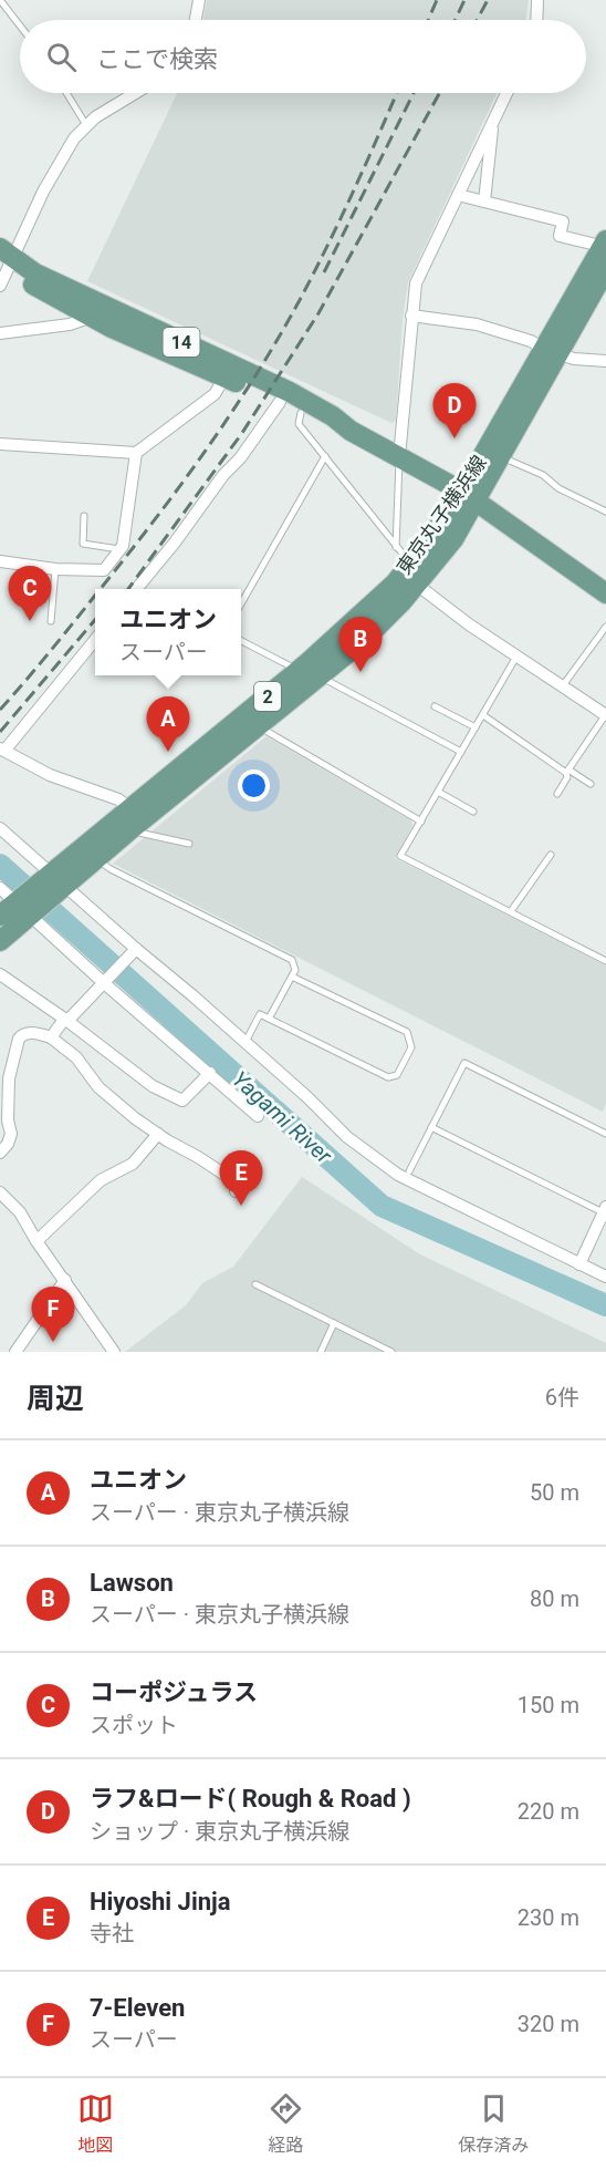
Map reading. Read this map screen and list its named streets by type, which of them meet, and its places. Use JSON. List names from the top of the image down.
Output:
{
  "streets": {
    "main road": ["14", "東京丸子横浜線", "2"]
  },
  "crossings": [
    ["14", "東京丸子横浜線"]
  ],
  "water": ["Yagami River"],
  "page": {
    "search": "ここで検索",
    "pins": [
      "D",
      "C",
      "B",
      "A",
      "E",
      "F"
    ],
    "popup": ["ユニオン", "スーパー"],
    "heading": ["周辺", "6件"],
    "list": [
      {
        "mark": "A",
        "name": "ユニオン",
        "note": "スーパー · 東京丸子横浜線",
        "value": "50 m"
      },
      {
        "mark": "B",
        "name": "Lawson",
        "note": "スーパー · 東京丸子横浜線",
        "value": "80 m"
      },
      {
        "mark": "C",
        "name": "コーポジュラス",
        "note": "スポット",
        "value": "150 m"
      },
      {
        "mark": "D",
        "name": "ラフ&ロード( Rough & Road )",
        "note": "ショップ · 東京丸子横浜線",
        "value": "220 m"
      },
      {
        "mark": "E",
        "name": "Hiyoshi Jinja",
        "note": "寺社",
        "value": "230 m"
      },
      {
        "mark": "F",
        "name": "7-Eleven",
        "note": "スーパー",
        "value": "320 m"
      }
    ],
    "nav": ["地図", "経路", "保存済み"]
  }
}
